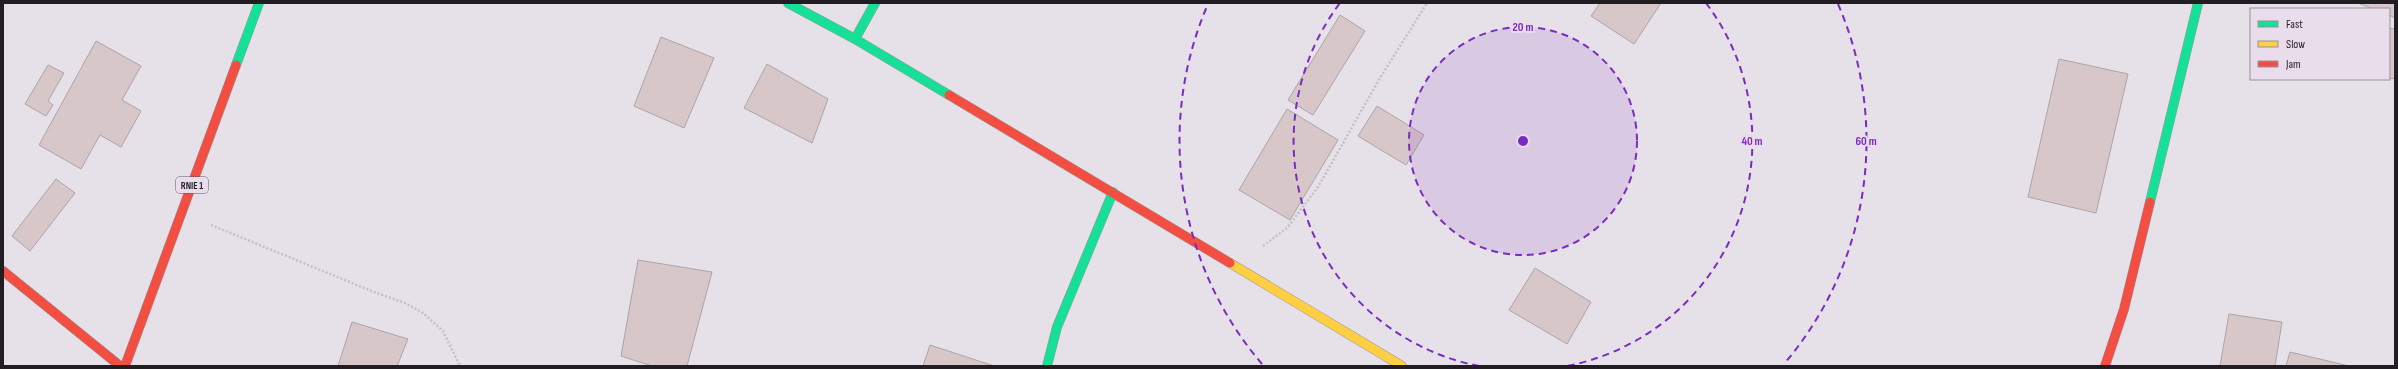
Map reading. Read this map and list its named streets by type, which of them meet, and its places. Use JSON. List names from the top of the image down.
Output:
{
  "streets": {
    "main road": ["RNIE 1"]
  },
  "legend": ["Fast", "Slow", "Jam"],
  "rings": ["20 m", "40 m", "60 m"]
}
